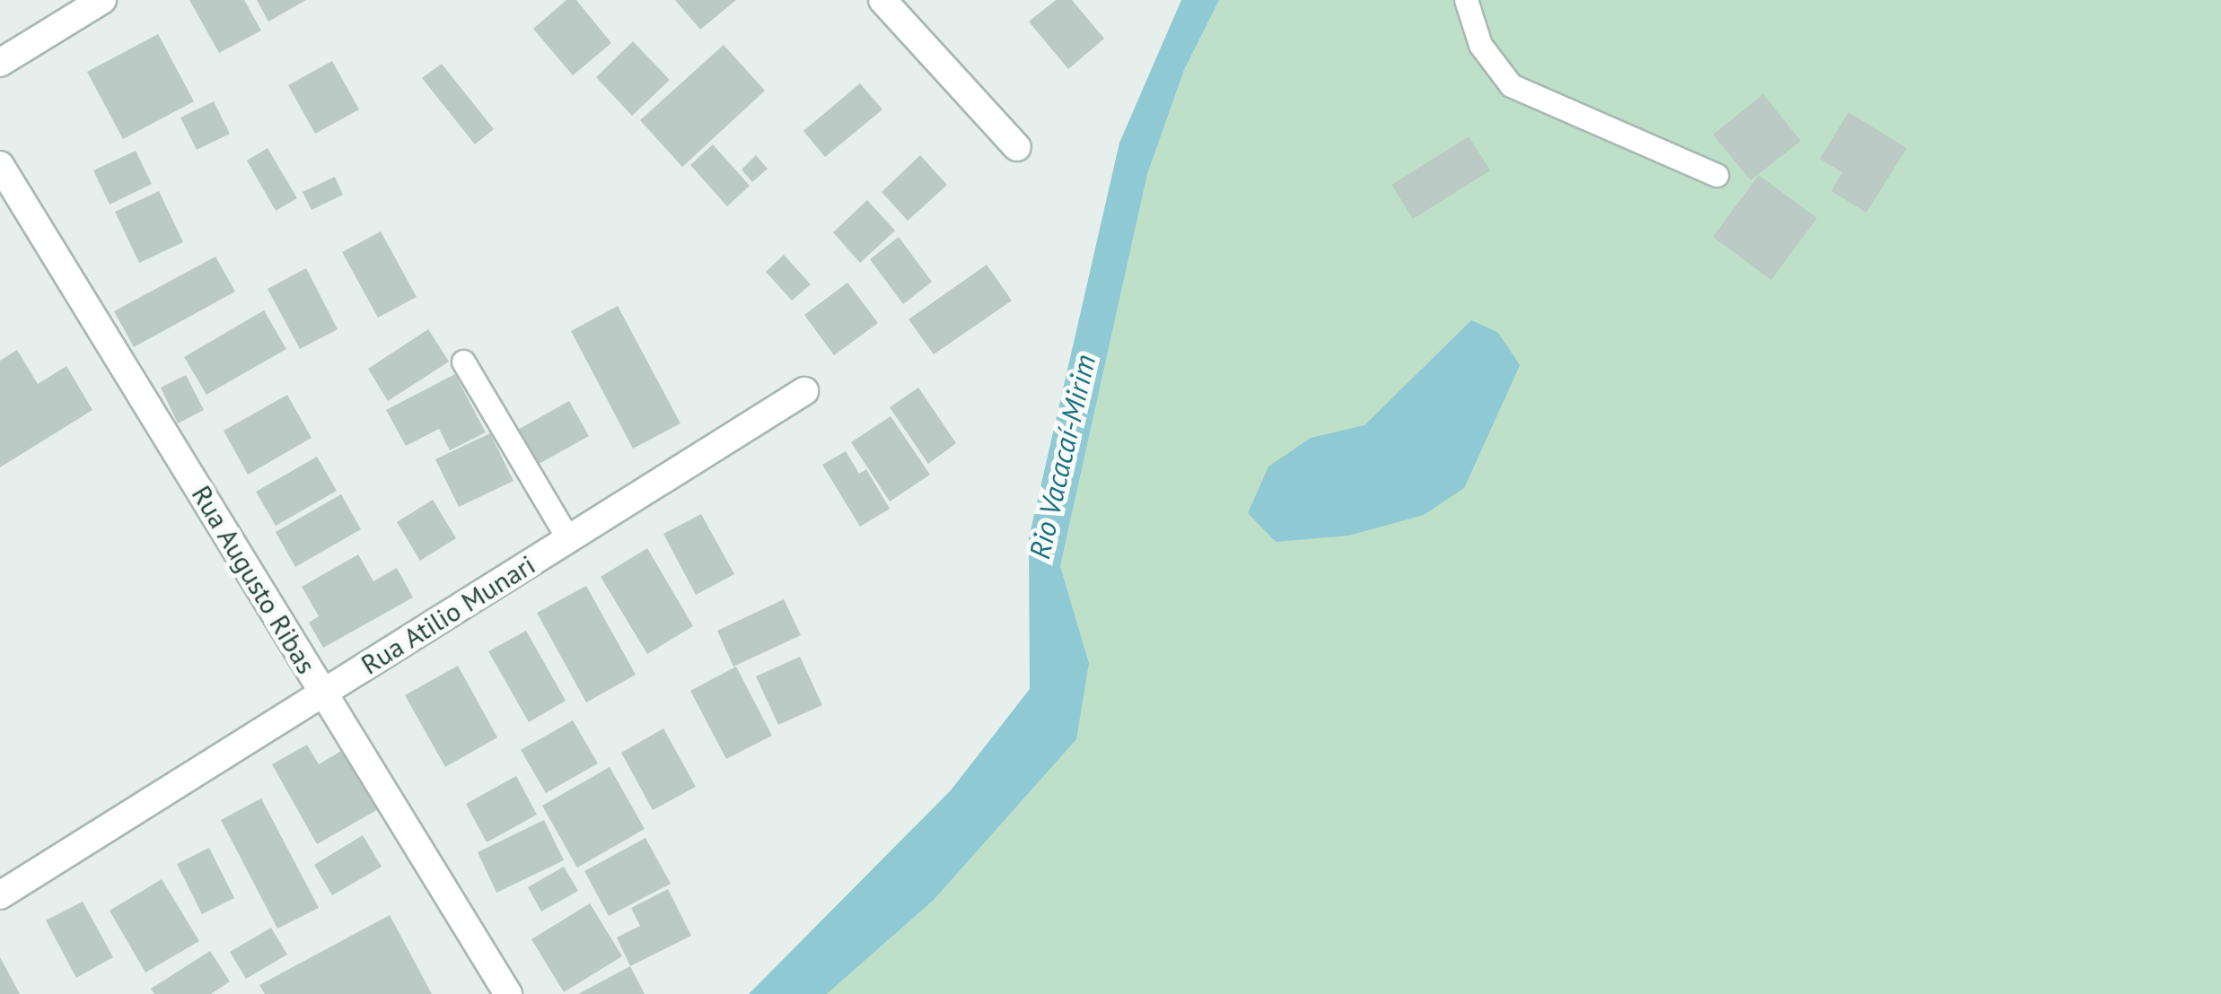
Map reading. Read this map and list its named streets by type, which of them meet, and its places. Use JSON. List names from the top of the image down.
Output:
{
  "streets": {
    "street": ["Rua Augusto Ribas", "Rua Atilio Munari"]
  },
  "crossings": [
    ["Rua Augusto Ribas", "Rua Atilio Munari"]
  ],
  "water": ["Rio Vacacaí-Mirim"]
}
